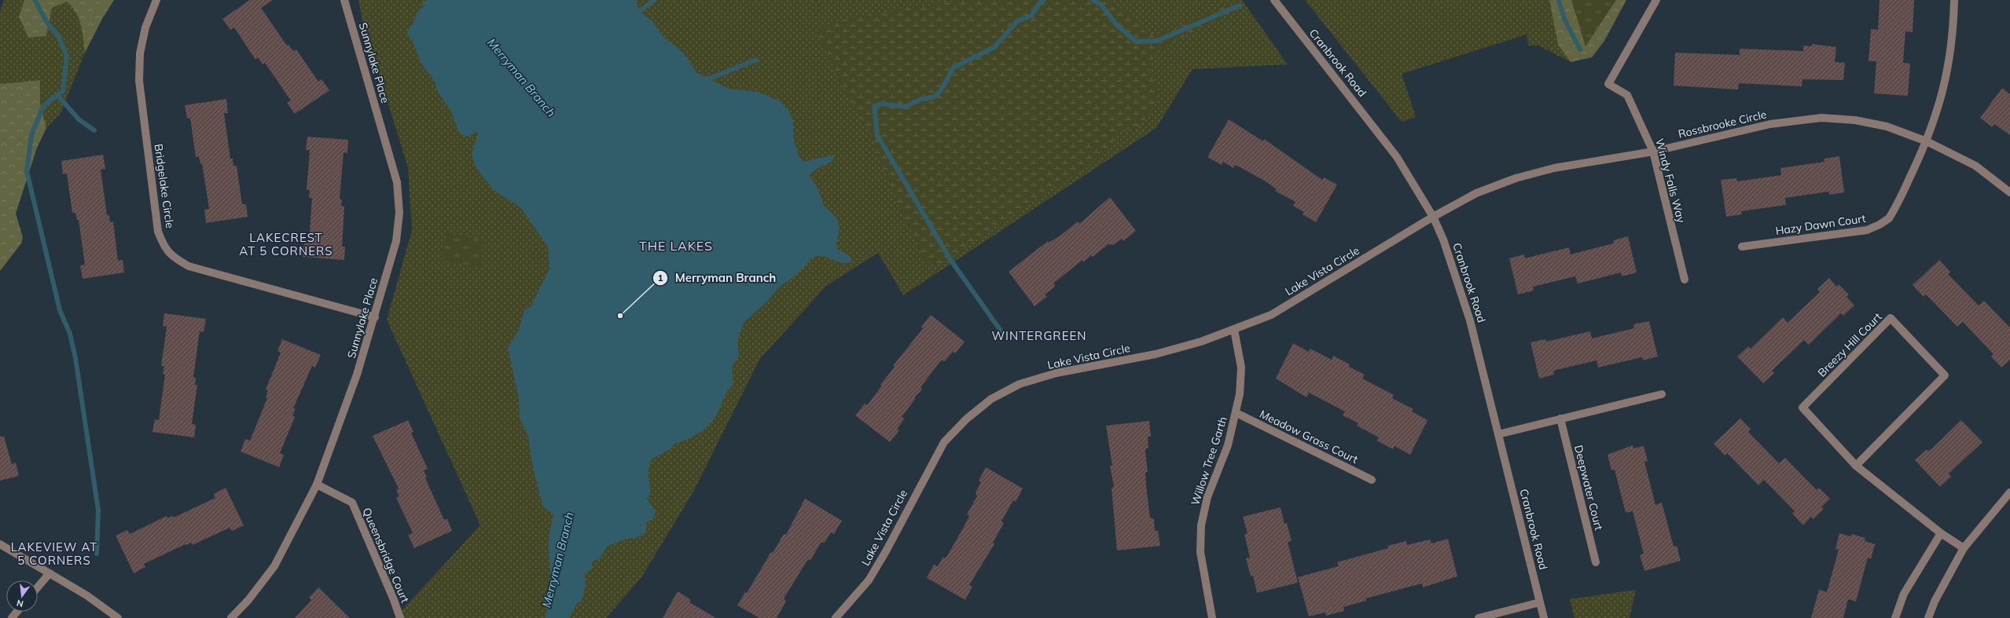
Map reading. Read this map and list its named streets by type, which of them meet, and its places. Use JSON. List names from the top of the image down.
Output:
{
  "streets": {
    "street": [
      "Sunnylake Place",
      "Cranbrook Road",
      "Rossbrooke Circle",
      "Windy Falls Way",
      "Bridgelake Circle",
      "Hazy Dawn Court",
      "Lake Vista Circle",
      "Breezy Hill Court",
      "Meadow Grass Court",
      "Willow Tree Garth",
      "Deepwater Court",
      "Queensbridge Court"
    ]
  },
  "crossings": [
    ["Sunnylake Place", "Bridgelake Circle"],
    ["Sunnylake Place", "Queensbridge Court"],
    ["Cranbrook Road", "Rossbrooke Circle"],
    ["Cranbrook Road", "Lake Vista Circle"],
    ["Rossbrooke Circle", "Windy Falls Way"],
    ["Rossbrooke Circle", "Hazy Dawn Court"],
    ["Rossbrooke Circle", "Lake Vista Circle"],
    ["Lake Vista Circle", "Willow Tree Garth"],
    ["Meadow Grass Court", "Willow Tree Garth"]
  ],
  "districts": [
    "LAKECREST AT 5 CORNERS",
    "THE LAKES",
    "WINTERGREEN",
    "LAKEVIEW AT 5 CORNERS"
  ],
  "water": ["Merryman Branch"],
  "places": ["Merryman Branch"],
  "north": "bottom"
}
